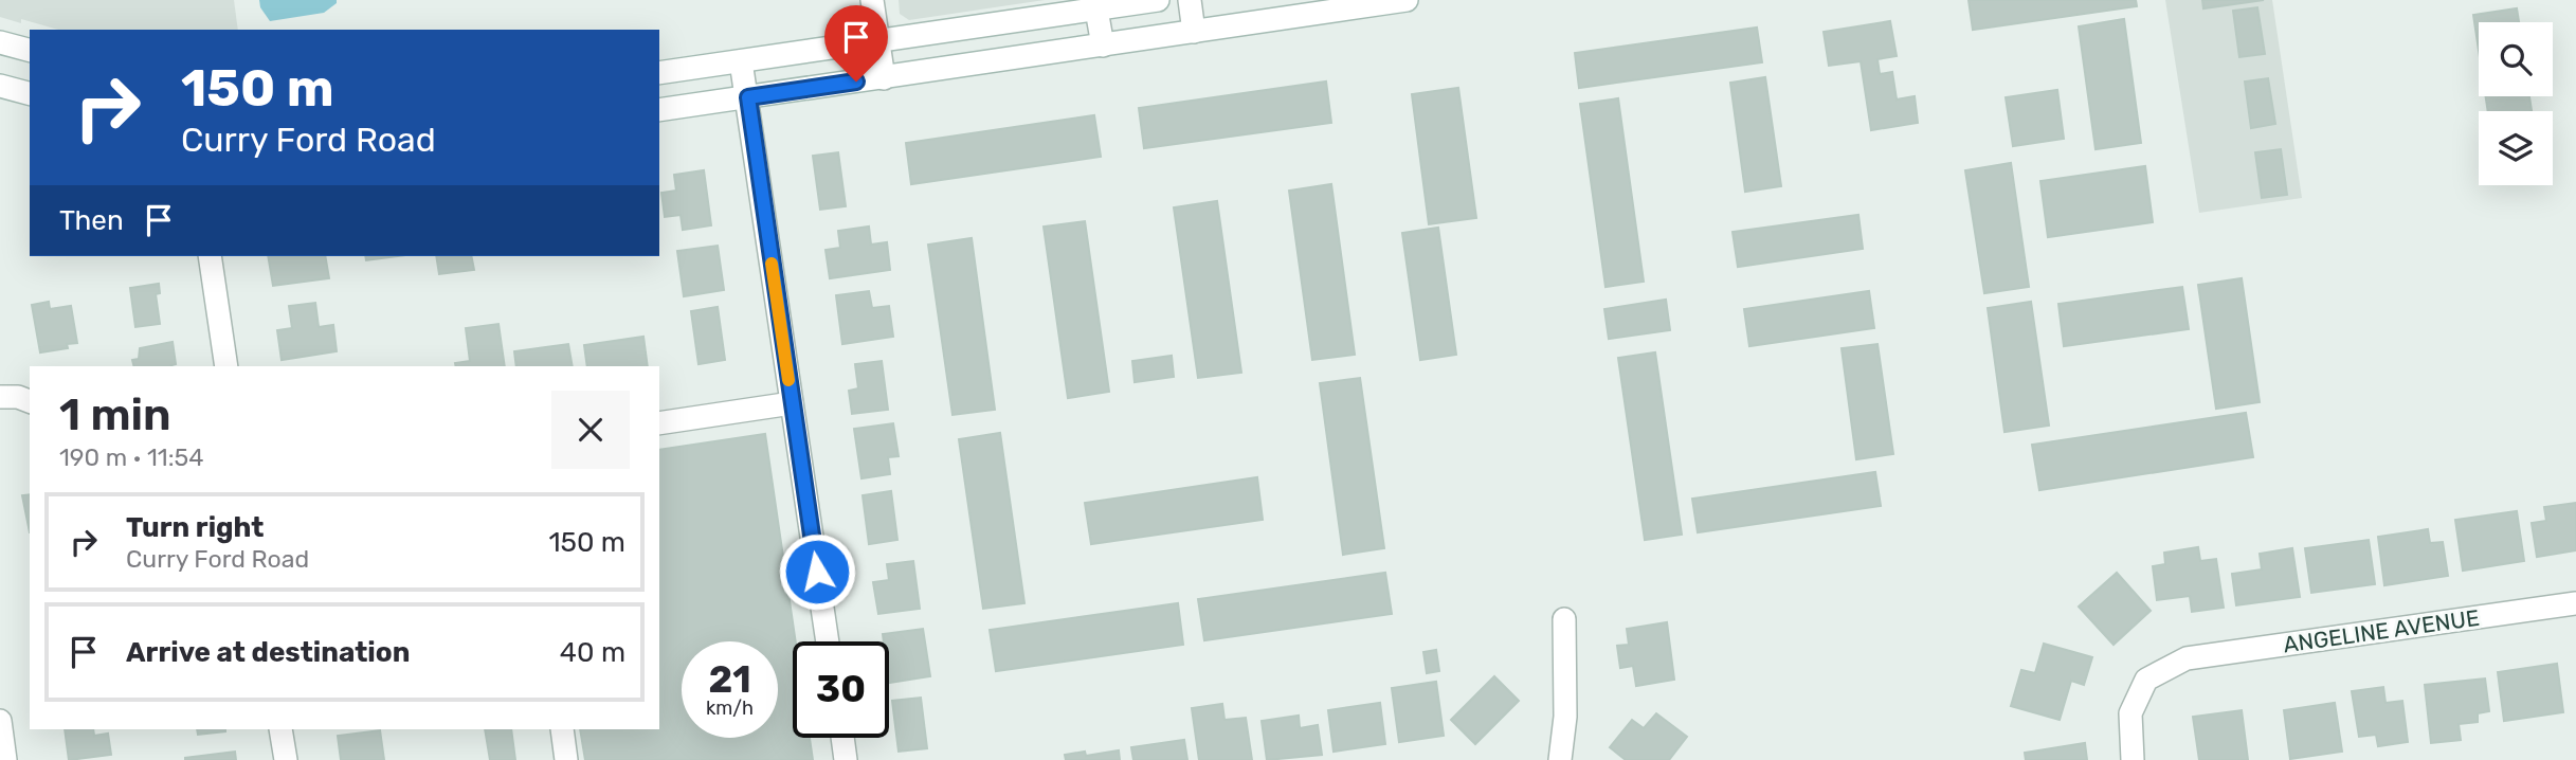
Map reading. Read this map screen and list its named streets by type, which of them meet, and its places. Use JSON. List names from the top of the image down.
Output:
{
  "streets": {
    "street": ["ANGELINE AVENUE"]
  },
  "page": {
    "turn": ["150 m", "Curry Ford Road"],
    "then": "Then",
    "heading": ["1 min", "190 m · 11:54"],
    "list": [
      {
        "name": "Turn right",
        "note": "Curry Ford Road",
        "value": "150 m"
      },
      {
        "name": "Arrive at destination",
        "value": "40 m"
      }
    ],
    "speed": "21 km/h",
    "limit": "30"
  }
}
